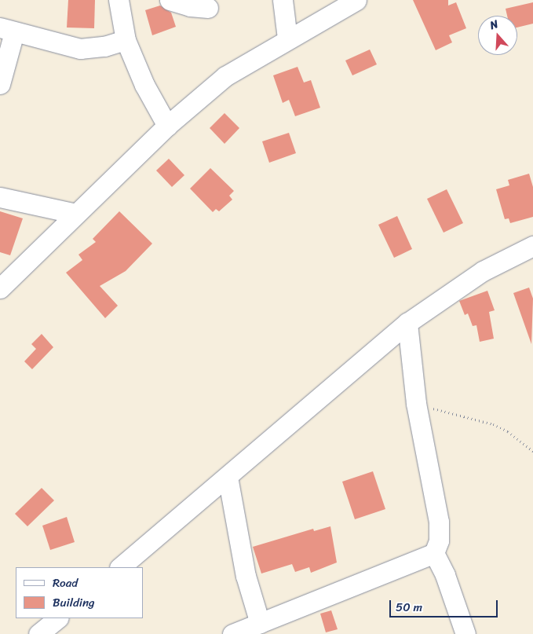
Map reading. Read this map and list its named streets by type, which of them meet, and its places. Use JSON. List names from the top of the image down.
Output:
{
  "legend": ["Road", "Building"],
  "scale_bar": "50 m",
  "north": "top"
}
